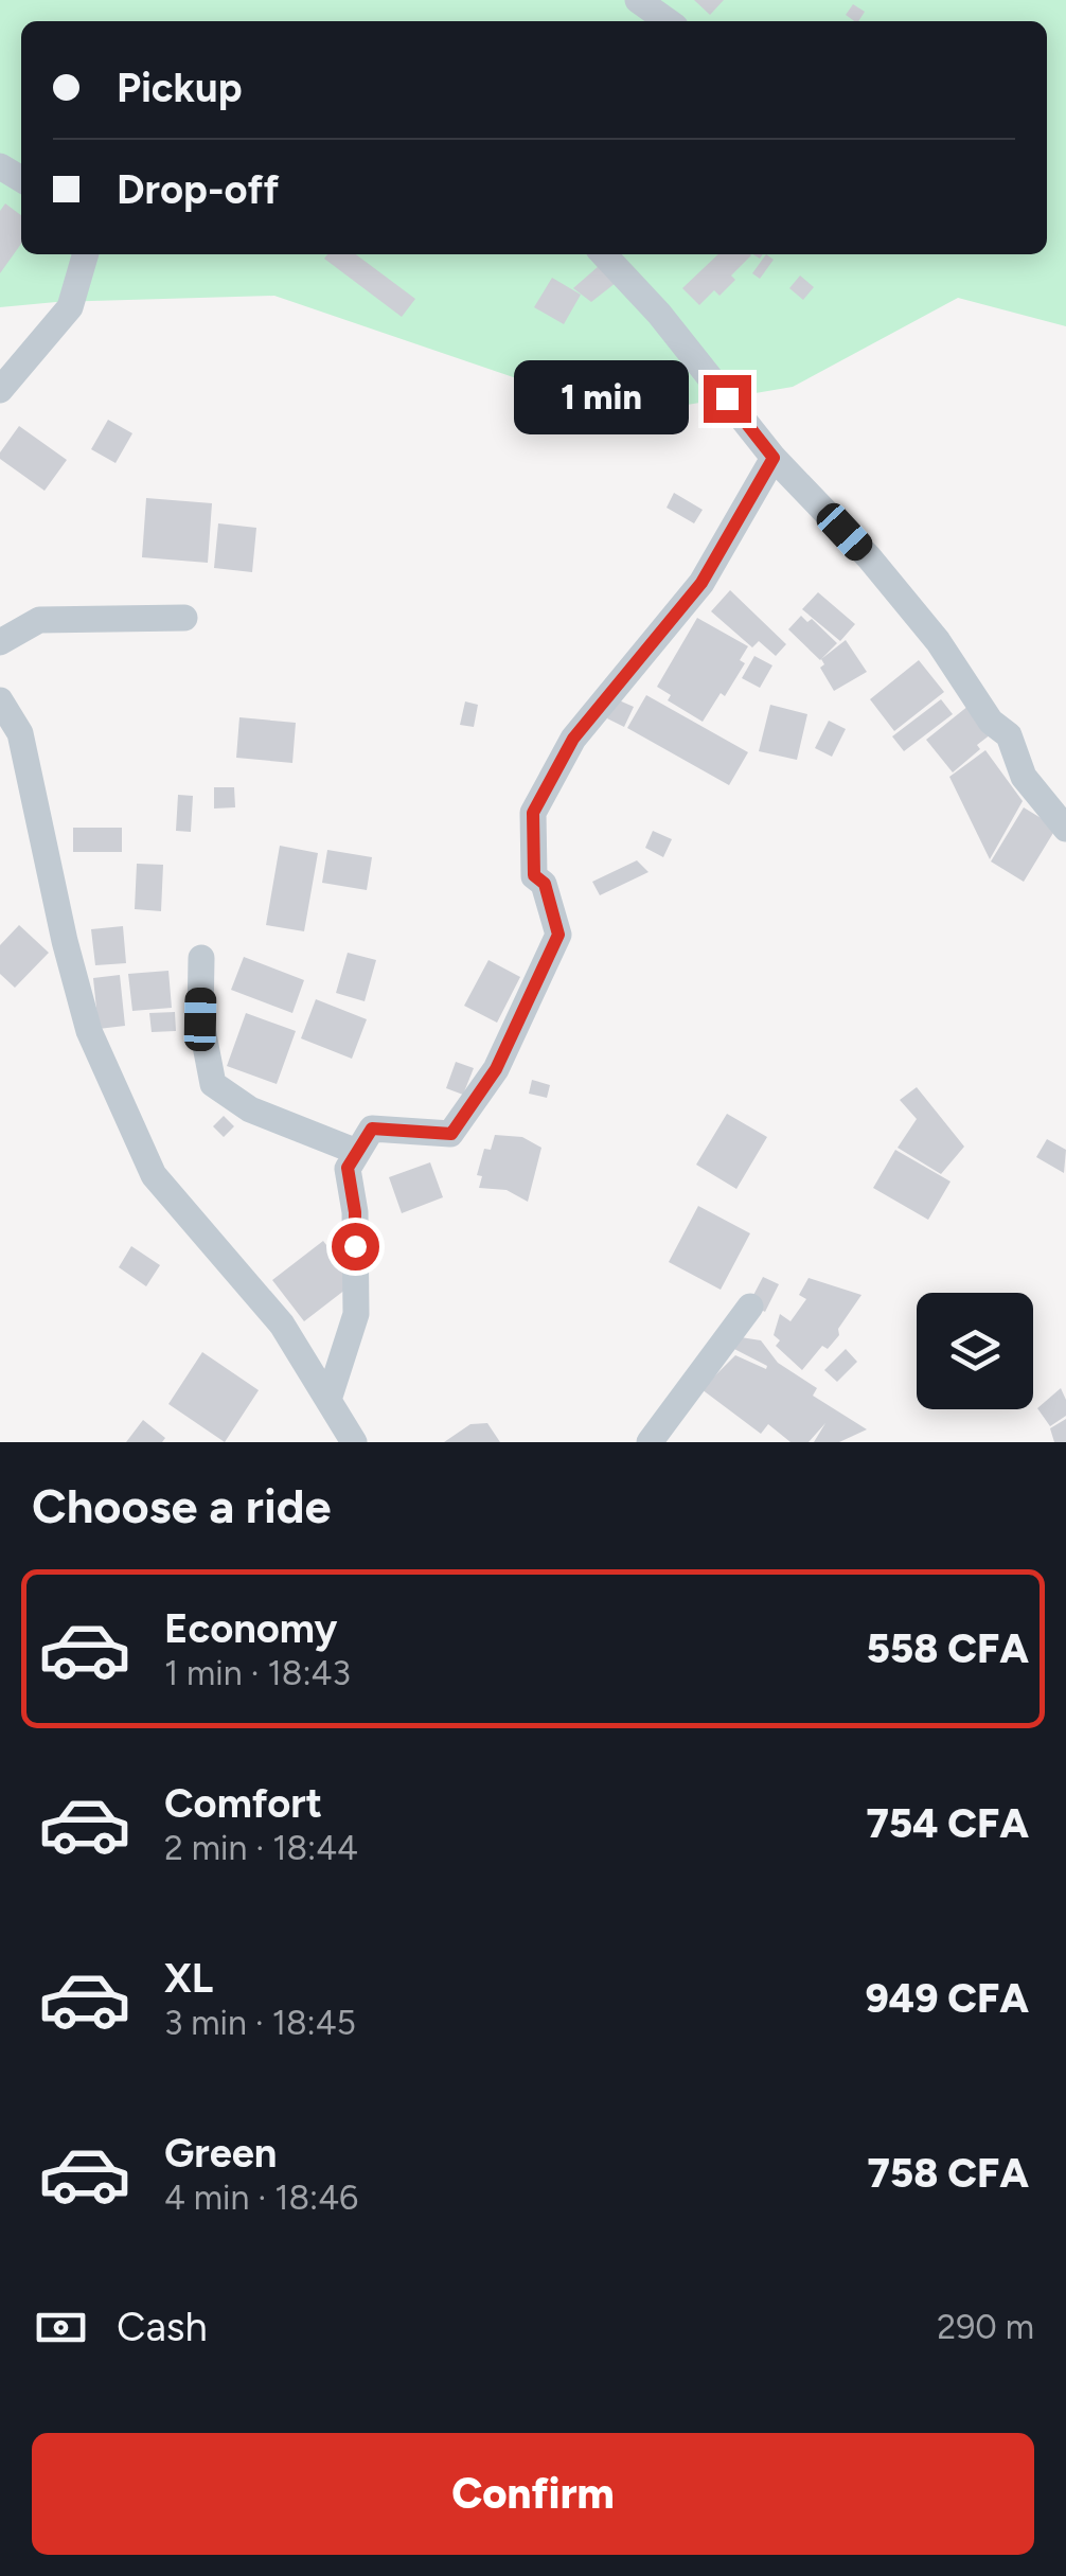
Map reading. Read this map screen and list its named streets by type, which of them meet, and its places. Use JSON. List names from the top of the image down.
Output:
{
  "page": {
    "banner": ["Pickup", "Drop-off"],
    "bubble": "1 min",
    "heading": "Choose a ride",
    "list": [
      {
        "name": "Economy",
        "note": "1 min · 18:43",
        "value": "558 CFA"
      },
      {
        "name": "Comfort",
        "note": "2 min · 18:44",
        "value": "754 CFA"
      },
      {
        "name": "XL",
        "note": "3 min · 18:45",
        "value": "949 CFA"
      },
      {
        "name": "Green",
        "note": "4 min · 18:46",
        "value": "758 CFA"
      }
    ],
    "pay": ["Cash", "290 m"],
    "buttons": "Confirm"
  }
}
